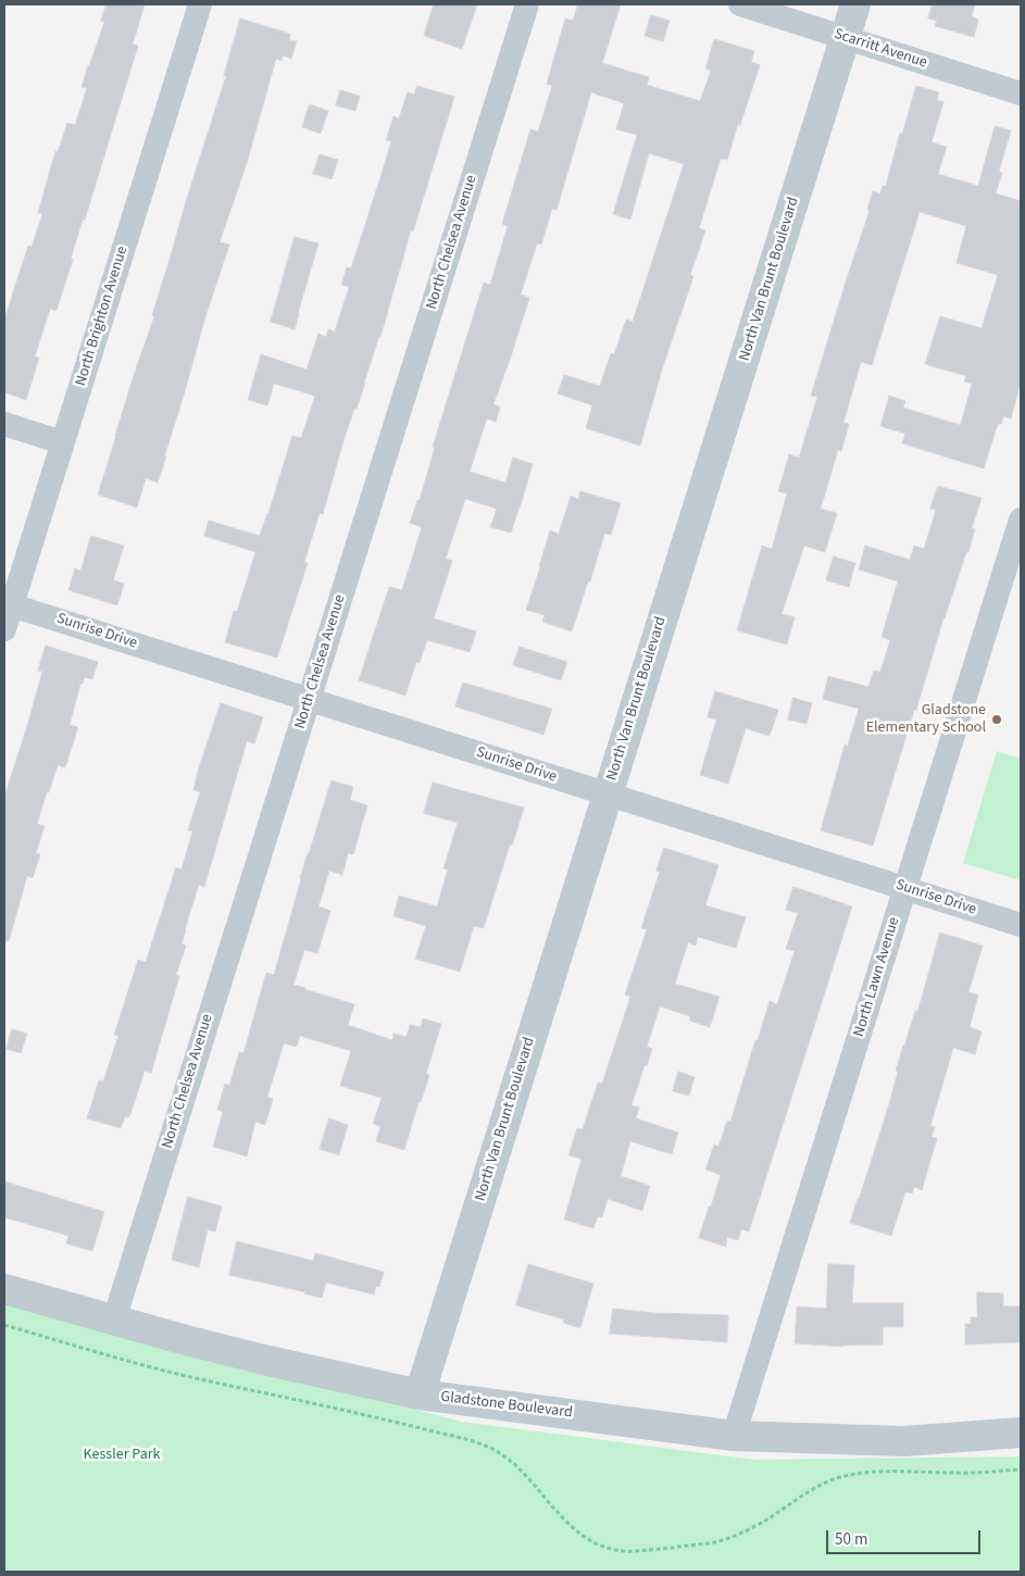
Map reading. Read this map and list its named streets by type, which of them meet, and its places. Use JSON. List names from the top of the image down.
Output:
{
  "streets": {
    "street": [
      "Scarritt Avenue",
      "North Chelsea Avenue",
      "North Van Brunt Boulevard",
      "North Brighton Avenue",
      "Sunrise Drive",
      "North Lawn Avenue",
      "Gladstone Boulevard"
    ]
  },
  "crossings": [
    ["Scarritt Avenue", "North Van Brunt Boulevard"],
    ["North Chelsea Avenue", "Sunrise Drive"],
    ["North Chelsea Avenue", "Gladstone Boulevard"],
    ["North Van Brunt Boulevard", "Sunrise Drive"],
    ["North Van Brunt Boulevard", "Gladstone Boulevard"],
    ["North Brighton Avenue", "Sunrise Drive"],
    ["Sunrise Drive", "North Lawn Avenue"],
    ["North Lawn Avenue", "Gladstone Boulevard"]
  ],
  "parks": ["Kessler Park"],
  "places": ["Gladstone Elementary School"],
  "scale_bar": "50 m"
}
